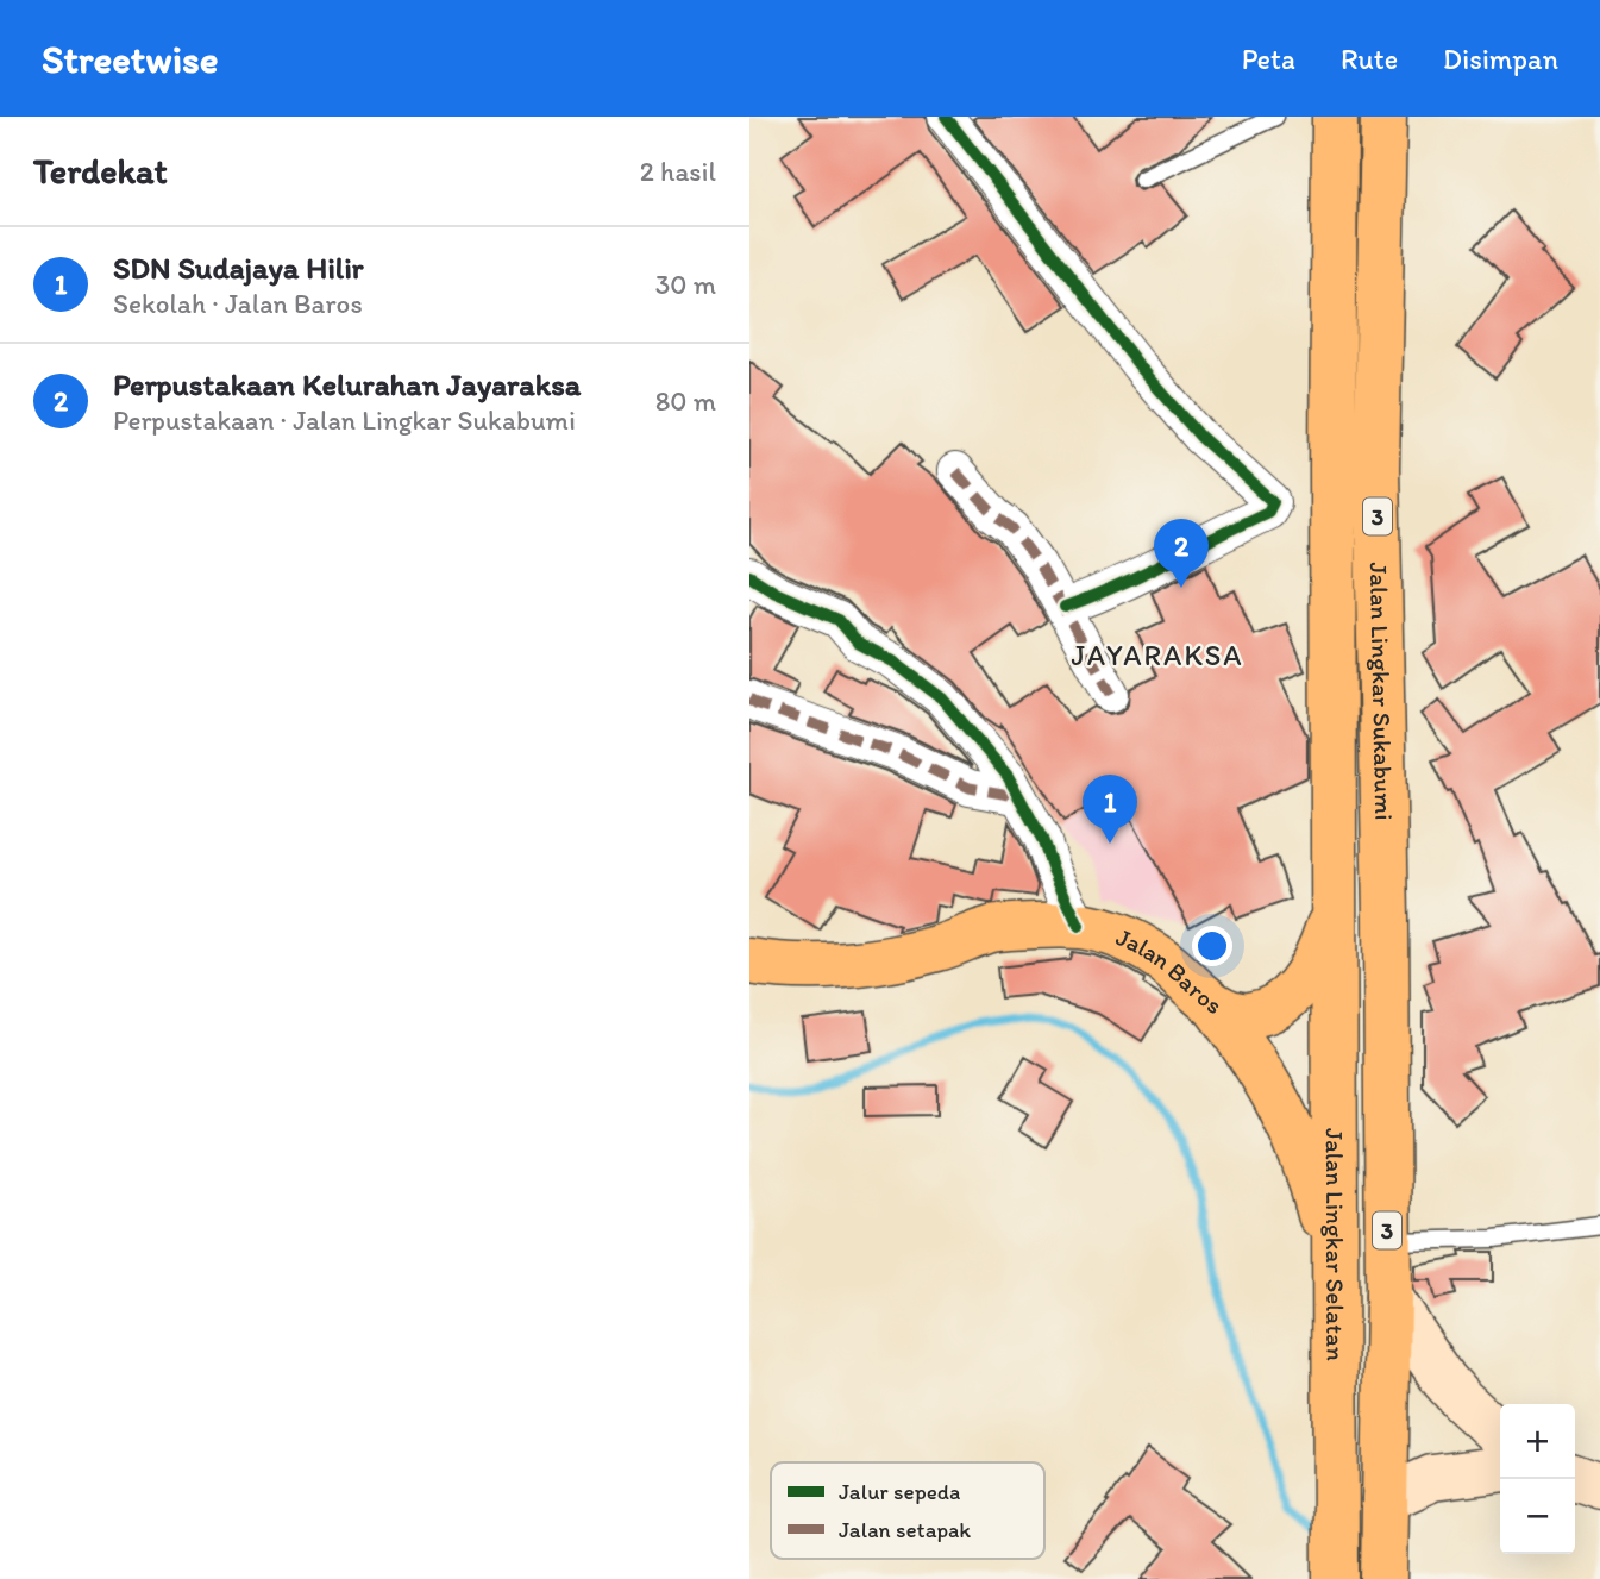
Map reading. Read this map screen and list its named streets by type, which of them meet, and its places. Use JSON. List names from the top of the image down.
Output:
{
  "streets": {
    "main road": [
      "3",
      "Jalan Lingkar Sukabumi",
      "Jalan Baros",
      "Jalan Lingkar Selatan"
    ]
  },
  "crossings": [
    ["Jalan Lingkar Sukabumi", "Jalan Baros"],
    ["Jalan Lingkar Sukabumi", "Jalan Lingkar Selatan"],
    ["Jalan Baros", "Jalan Lingkar Selatan"]
  ],
  "districts": ["JAYARAKSA"],
  "legend": ["Jalur sepeda", "Jalan setapak"],
  "page": {
    "header": "Streetwise",
    "nav": ["Peta", "Rute", "Disimpan"],
    "heading": ["Terdekat", "2 hasil"],
    "list": [
      {
        "mark": "1",
        "name": "SDN Sudajaya Hilir",
        "note": "Sekolah · Jalan Baros",
        "value": "30 m"
      },
      {
        "mark": "2",
        "name": "Perpustakaan Kelurahan Jayaraksa",
        "note": "Perpustakaan · Jalan Lingkar Sukabumi",
        "value": "80 m"
      }
    ],
    "pins": ["2", "1"],
    "map_buttons": ["+", "−"]
  }
}
